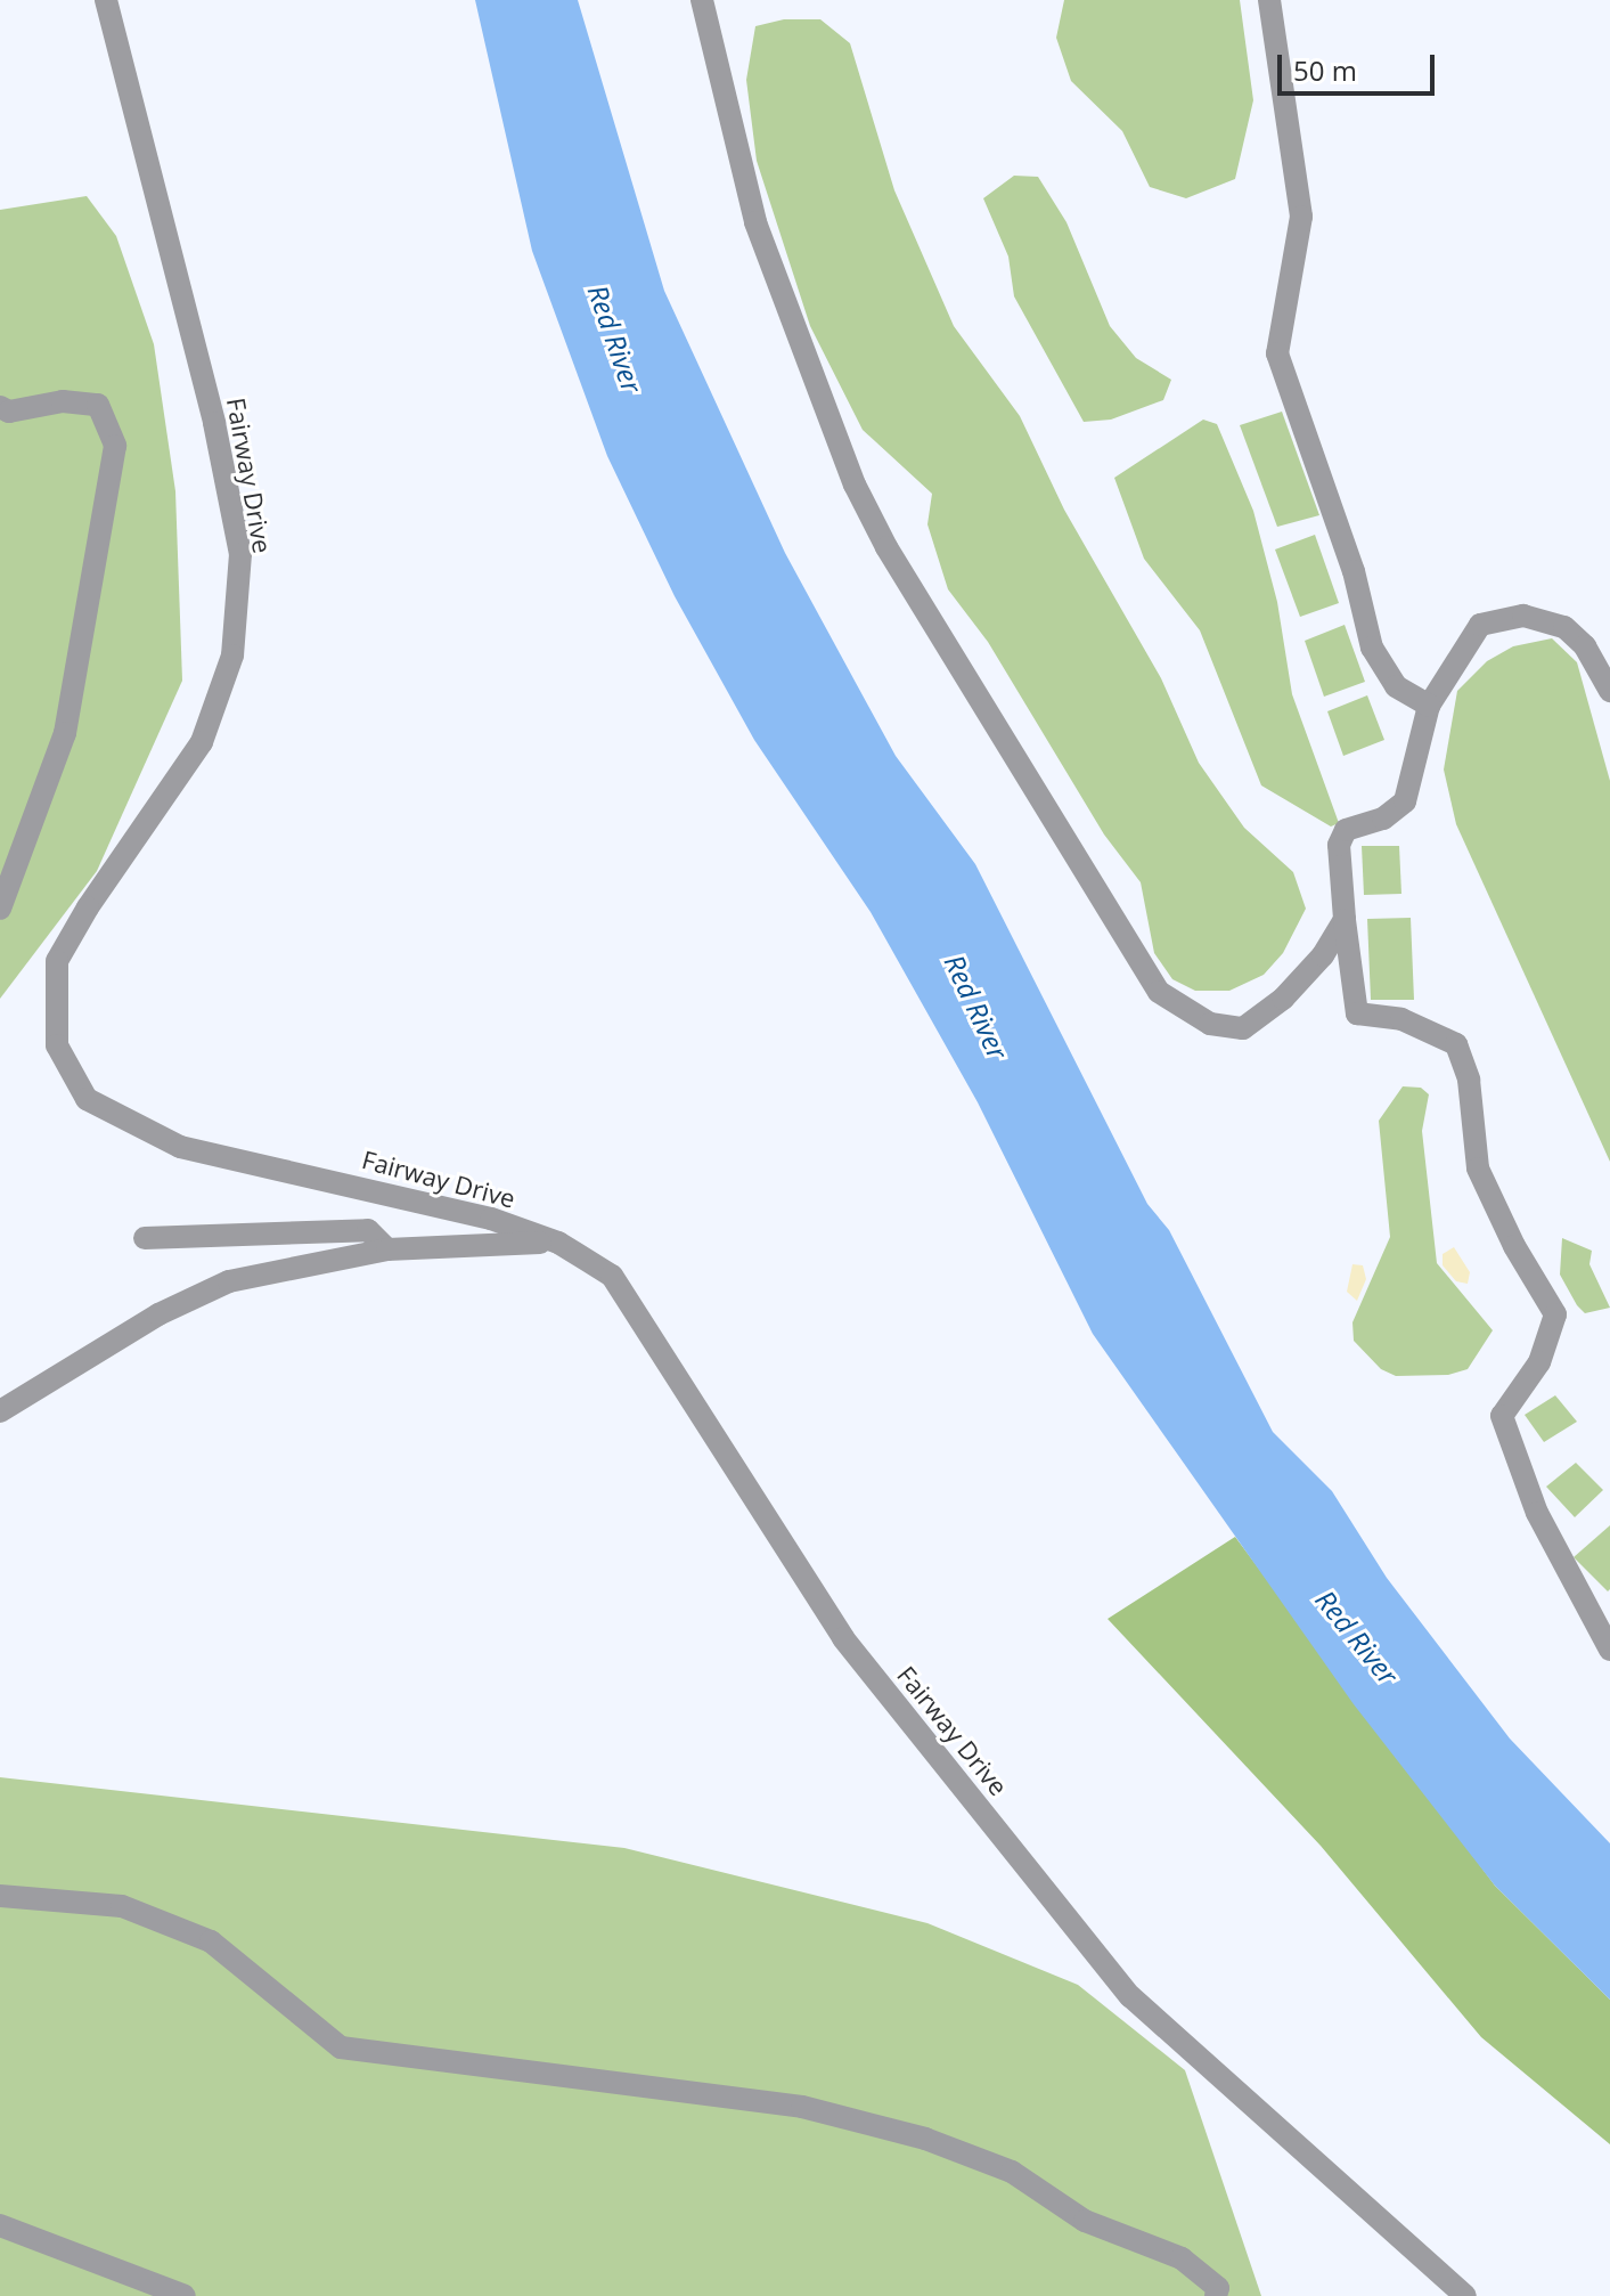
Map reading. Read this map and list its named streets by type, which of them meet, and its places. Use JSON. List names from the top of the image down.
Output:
{
  "streets": {
    "street": ["Fairway Drive"]
  },
  "water": ["Red River"],
  "scale_bar": "50 m"
}
